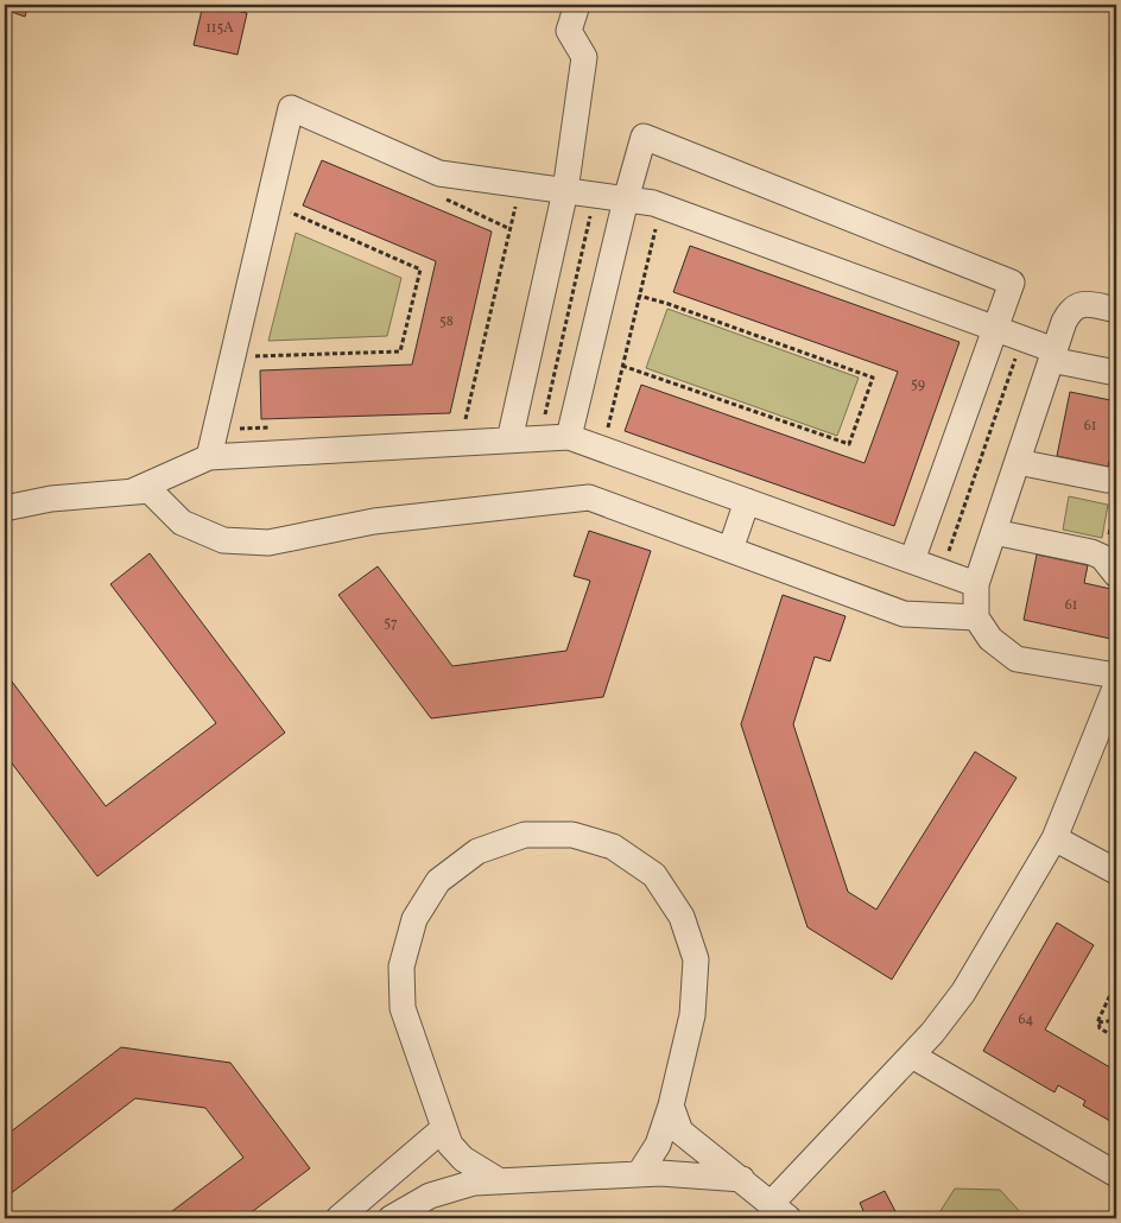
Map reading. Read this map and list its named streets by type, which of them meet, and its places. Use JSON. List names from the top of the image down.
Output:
{
  "house_numbers": [
    "115А",
    "58",
    "59",
    "61",
    "61",
    "57",
    "64"
  ]
}
